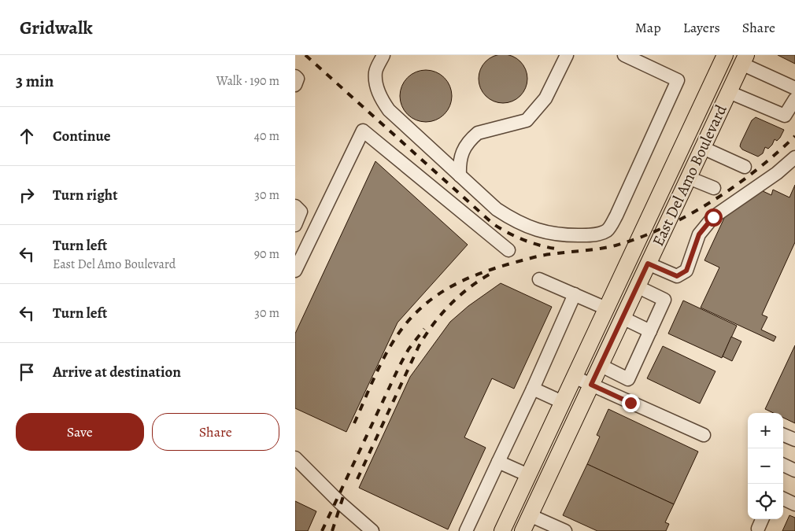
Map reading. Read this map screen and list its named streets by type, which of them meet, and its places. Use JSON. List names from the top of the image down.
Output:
{
  "streets": {
    "main road": ["East Del Amo Boulevard"]
  },
  "page": {
    "header": "Gridwalk",
    "nav": ["Map", "Layers", "Share"],
    "heading": ["3 min", "Walk · 190 m"],
    "list": [
      ["Continue", "40 m"],
      ["Turn right", "30 m"],
      ["Turn left", "East Del Amo Boulevard", "90 m"],
      ["Turn left", "30 m"],
      "Arrive at destination"
    ],
    "buttons": ["Save", "Share"],
    "map_buttons": ["+", "−"]
  }
}
